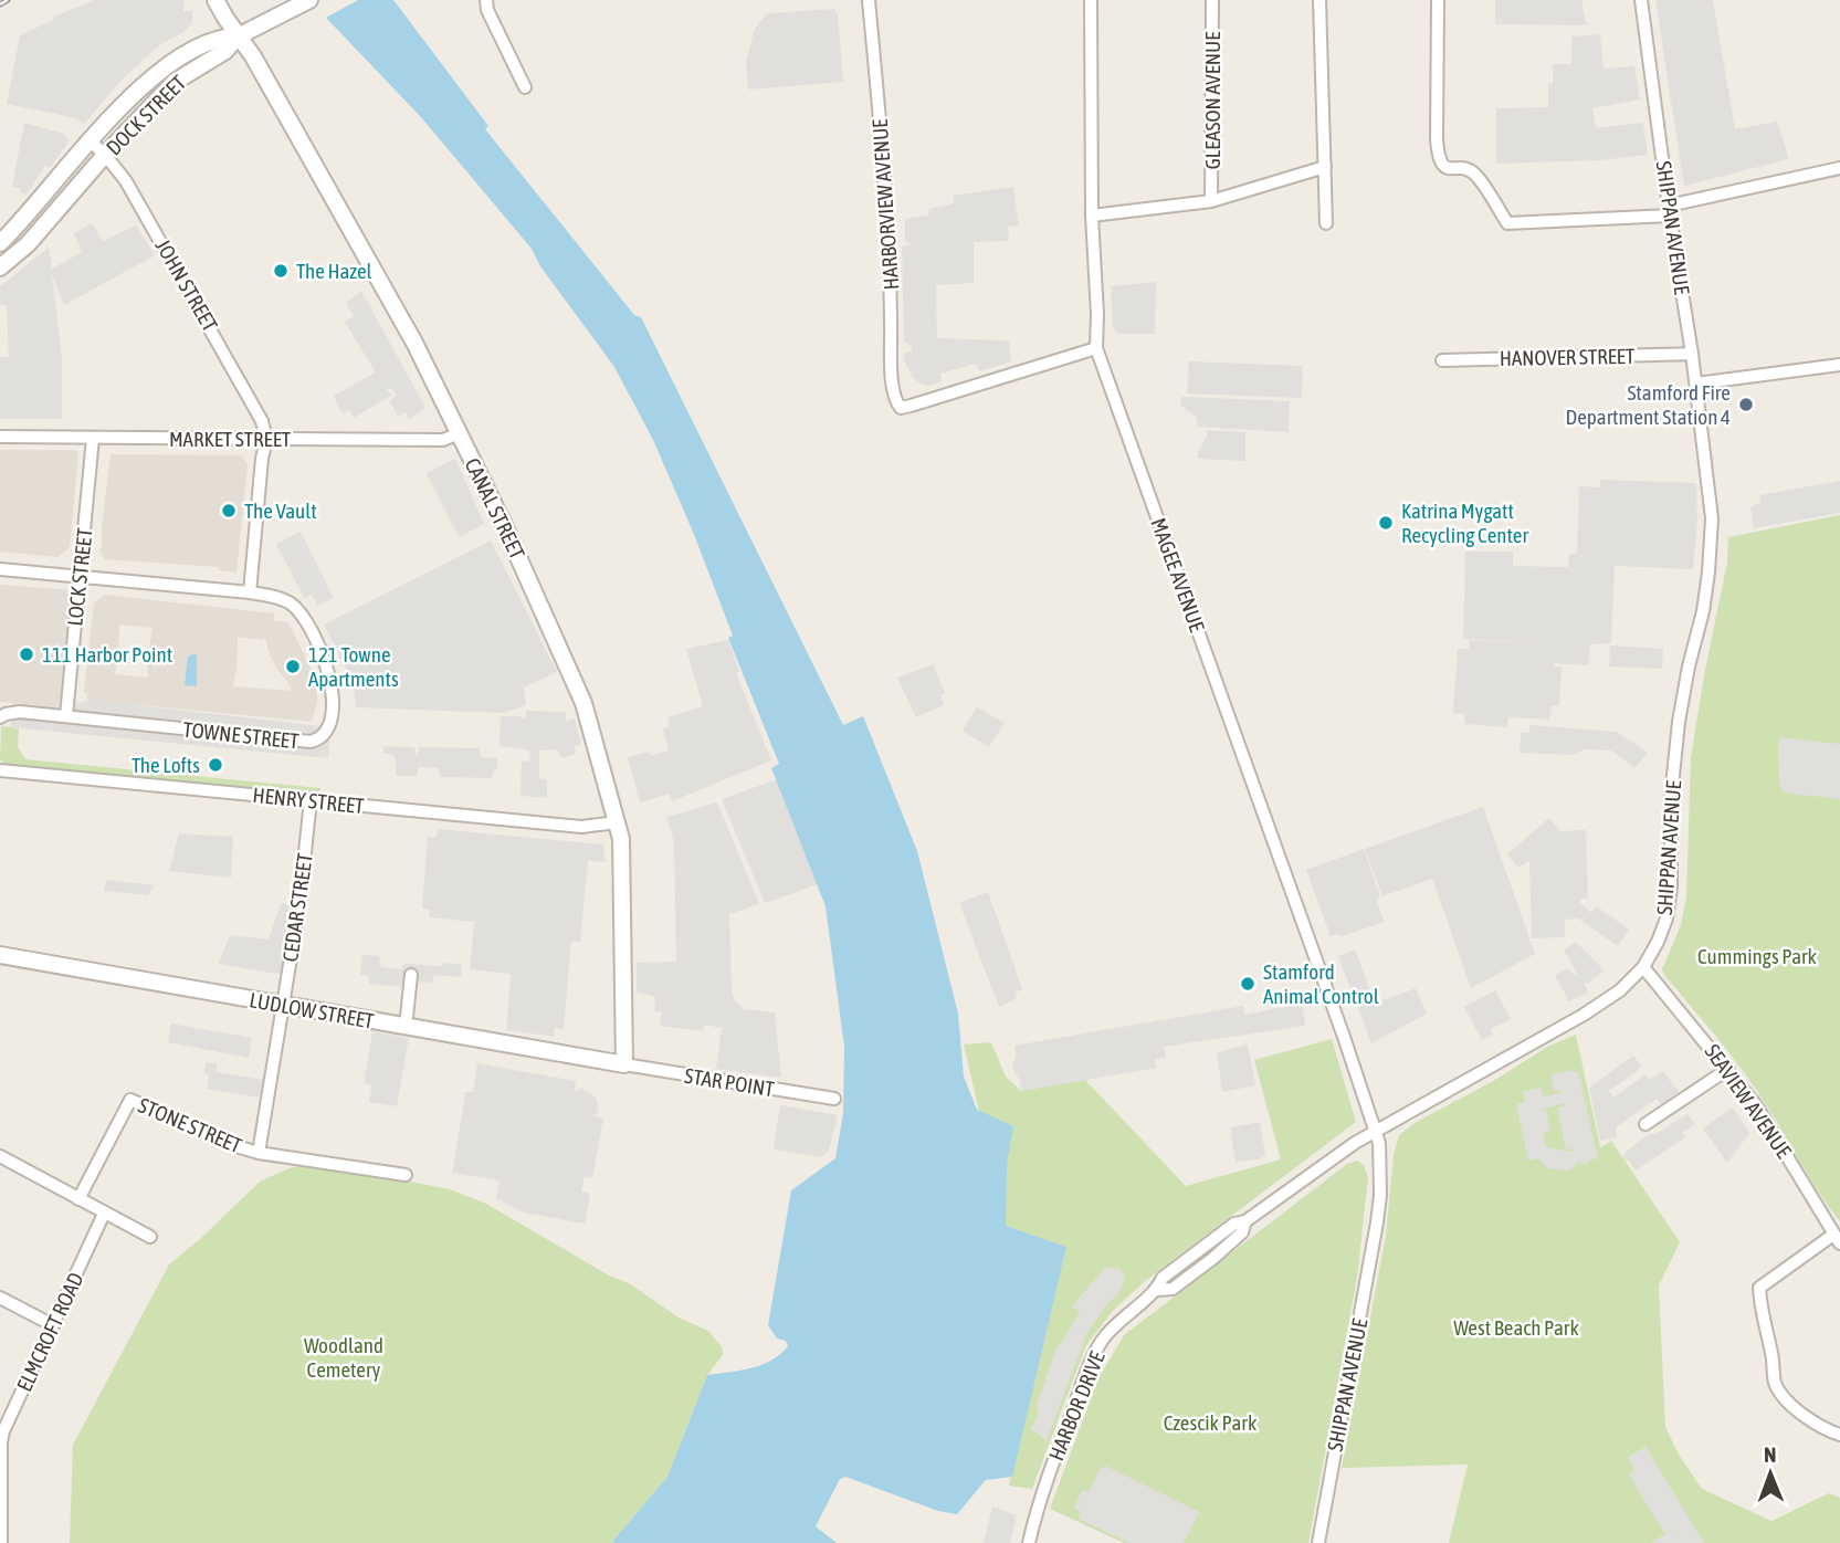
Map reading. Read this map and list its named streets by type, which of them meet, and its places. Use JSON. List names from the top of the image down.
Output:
{
  "streets": {
    "street": [
      "GLEASON AVENUE",
      "DOCK STREET",
      "HARBORVIEW AVENUE",
      "SHIPPAN AVENUE",
      "JOHN STREET",
      "HANOVER STREET",
      "MARKET STREET",
      "CANAL STREET",
      "MAGEE AVENUE",
      "LOCK STREET",
      "TOWNE STREET",
      "HENRY STREET",
      "CEDAR STREET",
      "LUDLOW STREET",
      "STAR POINT",
      "SEAVIEW AVENUE",
      "STONE STREET",
      "ELMCROFT ROAD",
      "HARBOR DRIVE"
    ]
  },
  "crossings": [
    ["DOCK STREET", "JOHN STREET"],
    ["DOCK STREET", "CANAL STREET"],
    ["HARBORVIEW AVENUE", "MAGEE AVENUE"],
    ["SHIPPAN AVENUE", "HANOVER STREET"],
    ["SHIPPAN AVENUE", "MAGEE AVENUE"],
    ["SHIPPAN AVENUE", "SEAVIEW AVENUE"],
    ["SHIPPAN AVENUE", "HARBOR DRIVE"],
    ["JOHN STREET", "MARKET STREET"],
    ["MARKET STREET", "CANAL STREET"],
    ["MARKET STREET", "LOCK STREET"],
    ["CANAL STREET", "HENRY STREET"],
    ["CANAL STREET", "LUDLOW STREET"],
    ["CANAL STREET", "STAR POINT"],
    ["MAGEE AVENUE", "HARBOR DRIVE"],
    ["LOCK STREET", "TOWNE STREET"],
    ["HENRY STREET", "CEDAR STREET"],
    ["CEDAR STREET", "LUDLOW STREET"],
    ["CEDAR STREET", "STONE STREET"],
    ["LUDLOW STREET", "STAR POINT"]
  ],
  "parks": [
    "Cummings Park",
    "West Beach Park",
    "Woodland Cemetery",
    "Czescik Park"
  ],
  "places": [
    "The Hazel",
    "Stamford Fire Department Station 4",
    "The Vault",
    "Katrina Mygatt Recycling Center",
    "111 Harbor Point",
    "121 Towne Apartments",
    "The Lofts",
    "Stamford Animal Control"
  ],
  "north": "top"
}
